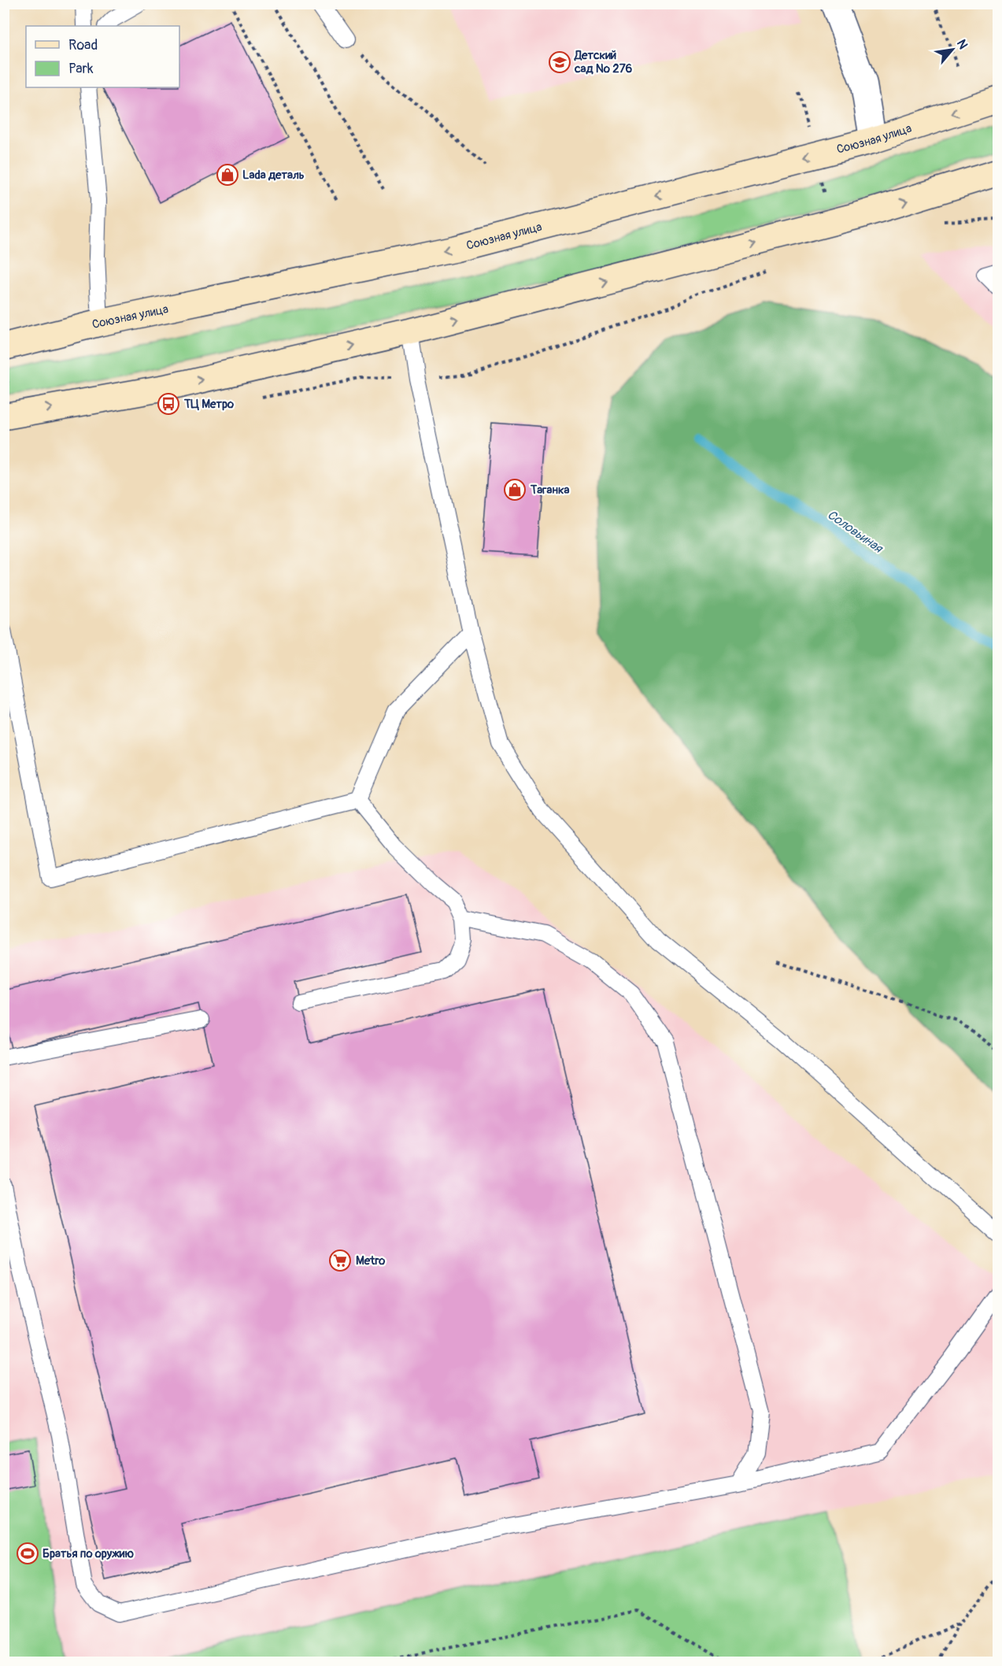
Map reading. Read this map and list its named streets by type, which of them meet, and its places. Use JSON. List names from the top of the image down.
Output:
{
  "streets": {
    "main road": ["Союзная улица"]
  },
  "water": ["Соловьиная"],
  "places": {
    "school or university": ["Детский сад № 276"],
    "shop": ["Lada деталь", "Таганка"],
    "bus stop": ["ТЦ Метро"],
    "supermarket": ["Metro"],
    "sports": ["Братья по оружию"]
  },
  "legend": ["Road", "Park"],
  "north": "top right"
}
